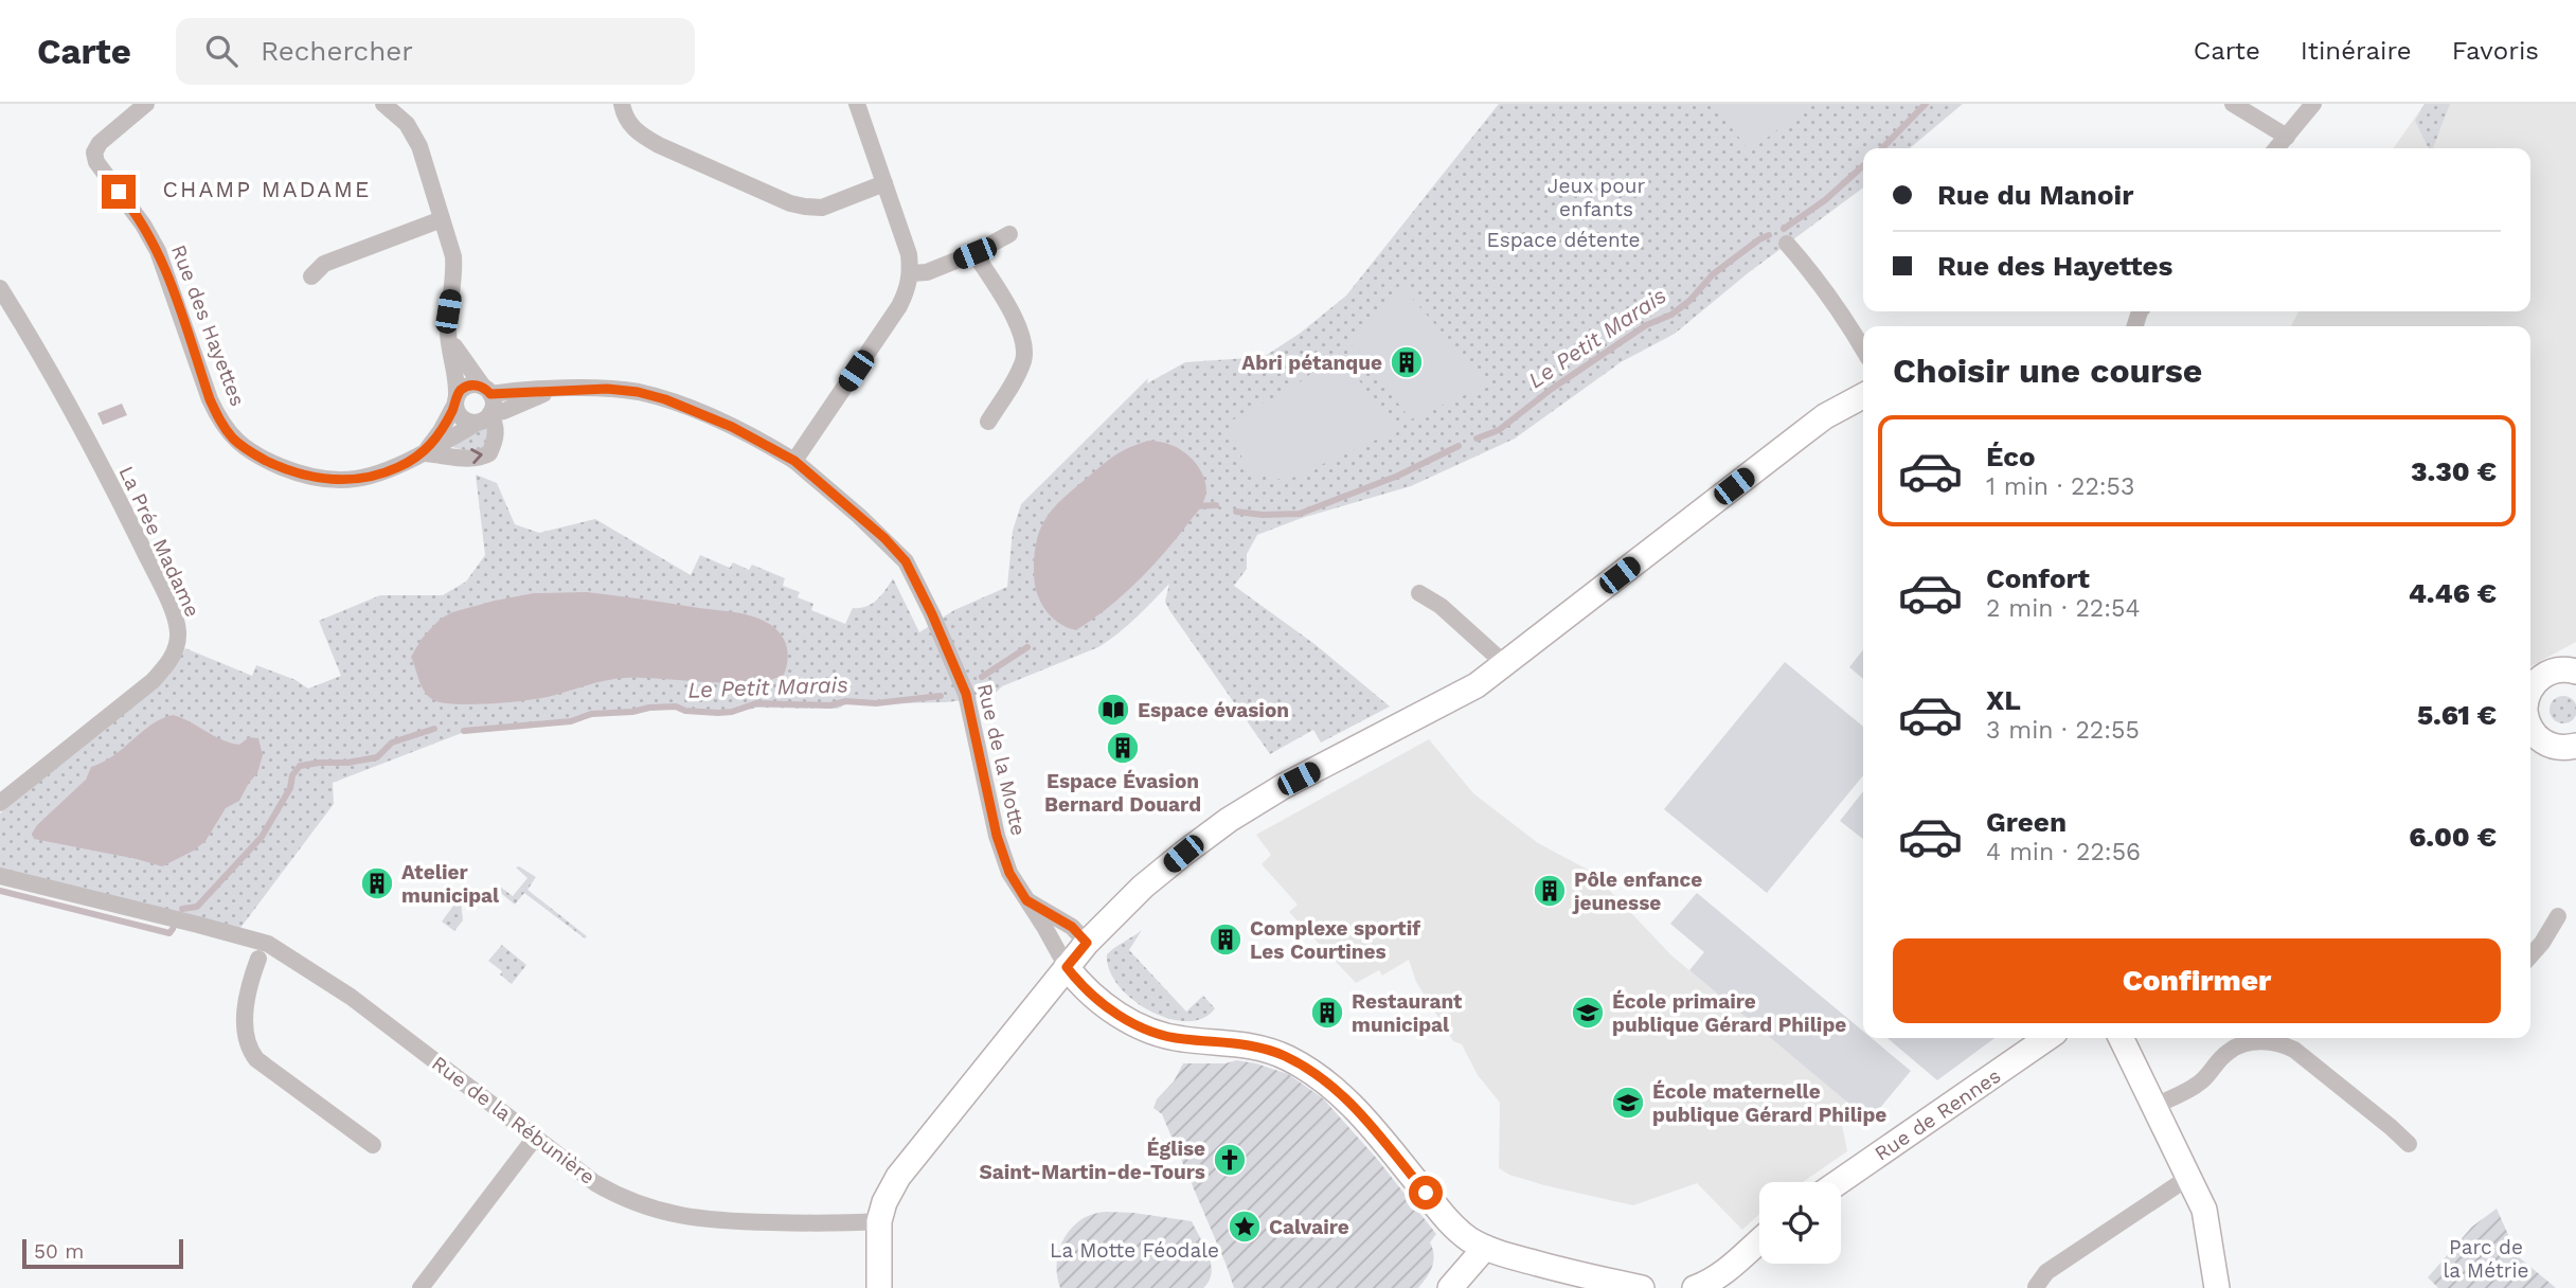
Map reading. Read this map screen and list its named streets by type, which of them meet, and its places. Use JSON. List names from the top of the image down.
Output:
{
  "streets": {
    "street": [
      "Rue des Hayettes",
      "La Prée Madame",
      "Rue de la Motte",
      "Rue de Rennes",
      "Rue de la Rébunière"
    ]
  },
  "crossings": [
    ["Rue des Hayettes", "Rue de la Motte"]
  ],
  "districts": ["CHAMP MADAME"],
  "water": ["Le Petit Marais"],
  "parks": [
    "Jeux pour enfants",
    "Espace détente",
    "Parc de la Métrie",
    "La Motte Féodale"
  ],
  "places": {
    "building": [
      "Abri pétanque",
      "Espace Évasion Bernard Douard",
      "Atelier municipal",
      "Pôle enfance jeunesse",
      "Complexe sportif Les Courtines",
      "Restaurant municipal"
    ],
    "library": ["Espace évasion"],
    "school or university": ["École primaire publique Gérard Philipe", "École maternelle publique Gérard Philipe"],
    "church": ["Église Saint-Martin-de-Tours"],
    "place": ["Calvaire"]
  },
  "scale_bar": "50 m",
  "page": {
    "header": "Carte",
    "search": "Rechercher",
    "nav": ["Carte", "Itinéraire", "Favoris"],
    "banner": ["Rue du Manoir", "Rue des Hayettes"],
    "heading": "Choisir une course",
    "list": [
      {
        "name": "Éco",
        "note": "1 min · 22:53",
        "value": "3.30 €"
      },
      {
        "name": "Confort",
        "note": "2 min · 22:54",
        "value": "4.46 €"
      },
      {
        "name": "XL",
        "note": "3 min · 22:55",
        "value": "5.61 €"
      },
      {
        "name": "Green",
        "note": "4 min · 22:56",
        "value": "6.00 €"
      }
    ],
    "buttons": "Confirmer",
    "scale": "50 m"
  }
}
